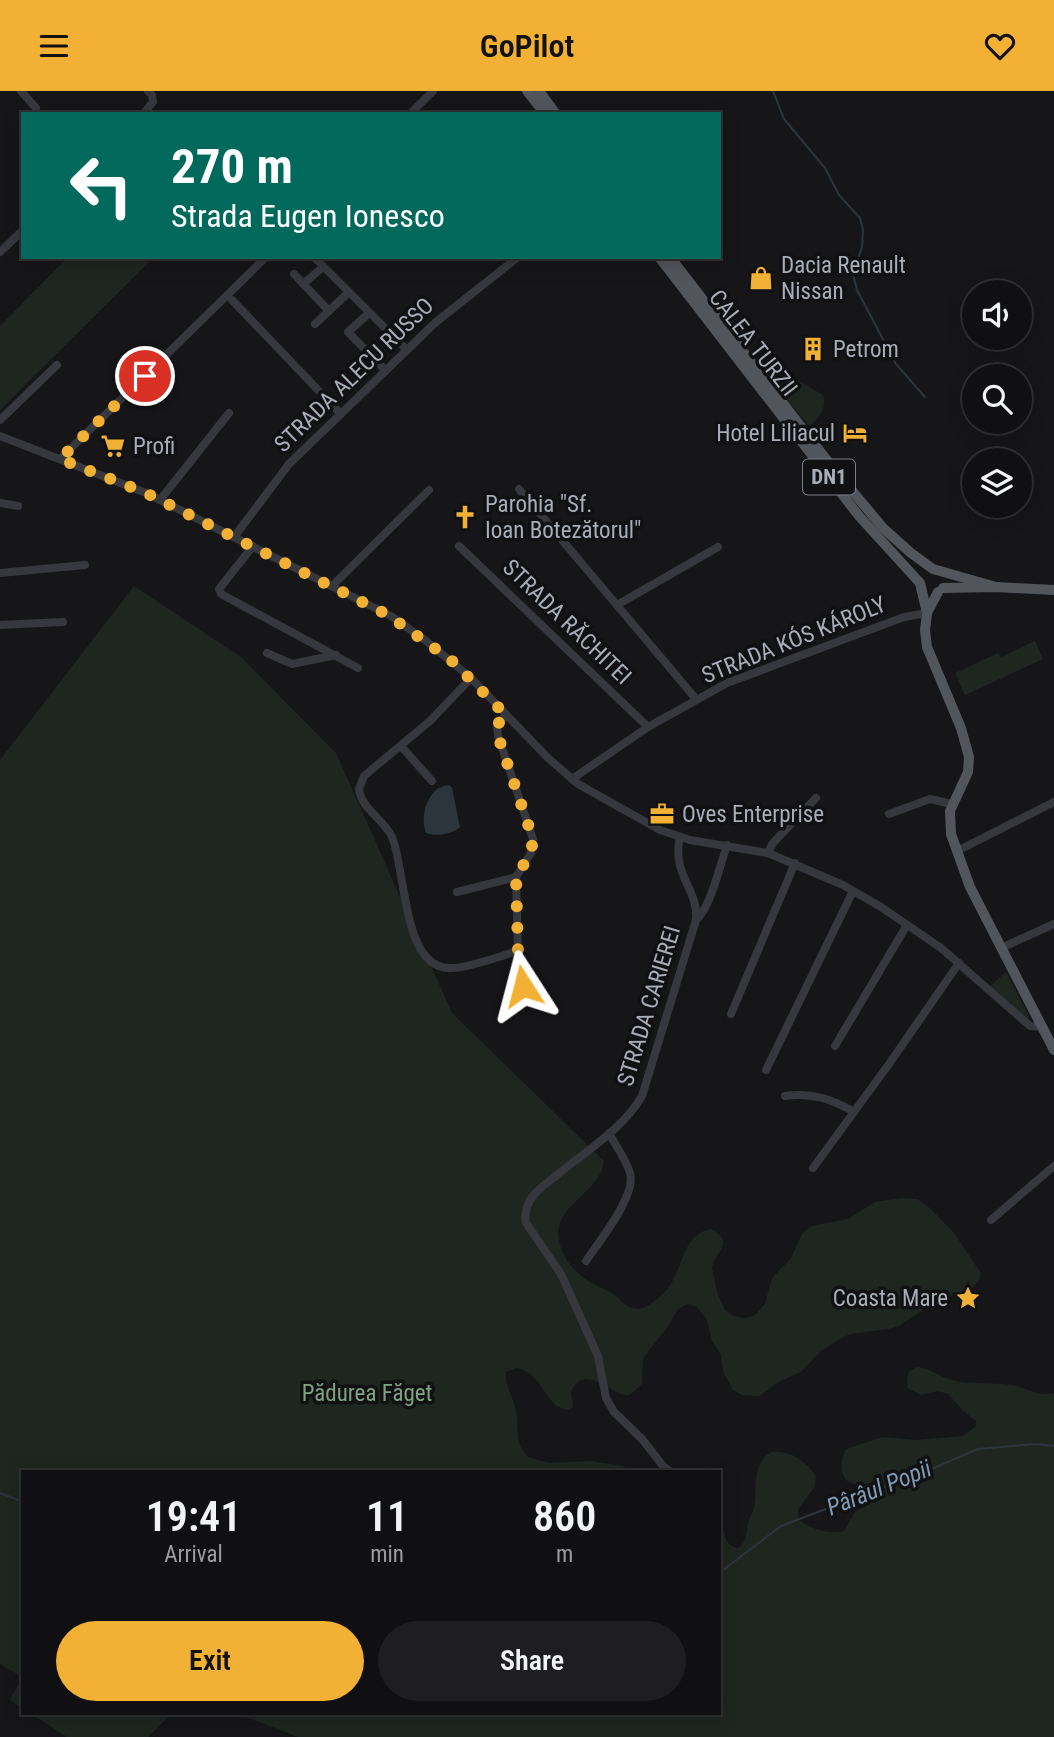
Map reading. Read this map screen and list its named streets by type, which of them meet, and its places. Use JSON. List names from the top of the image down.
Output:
{
  "streets": {
    "main road": ["CALEA TURZII", "DN1"],
    "street": [
      "STRADA ALECU RUSSO",
      "STRADA RĂCHITEI",
      "STRADA KÓS KÁROLY",
      "STRADA CARIEREI"
    ]
  },
  "crossings": [
    ["STRADA RĂCHITEI", "STRADA KÓS KÁROLY"]
  ],
  "water": ["Pârâul Popii"],
  "parks": ["Pădurea Făget"],
  "places": {
    "shop": ["Dacia Renault Nissan"],
    "building": ["Petrom"],
    "hotel": ["Hotel Liliacul"],
    "supermarket": ["Profi"],
    "church": ["Parohia \"Sf. Ioan Botezătorul\""],
    "office": ["Oves Enterprise"],
    "place": ["Coasta Mare"]
  },
  "page": {
    "header": "GoPilot",
    "turn": ["270 m", "Strada Eugen Ionesco"],
    "eta": [
      "19:41",
      "Arrival",
      "11",
      "min",
      "860",
      "m"
    ],
    "buttons": ["Exit", "Share"]
  }
}
